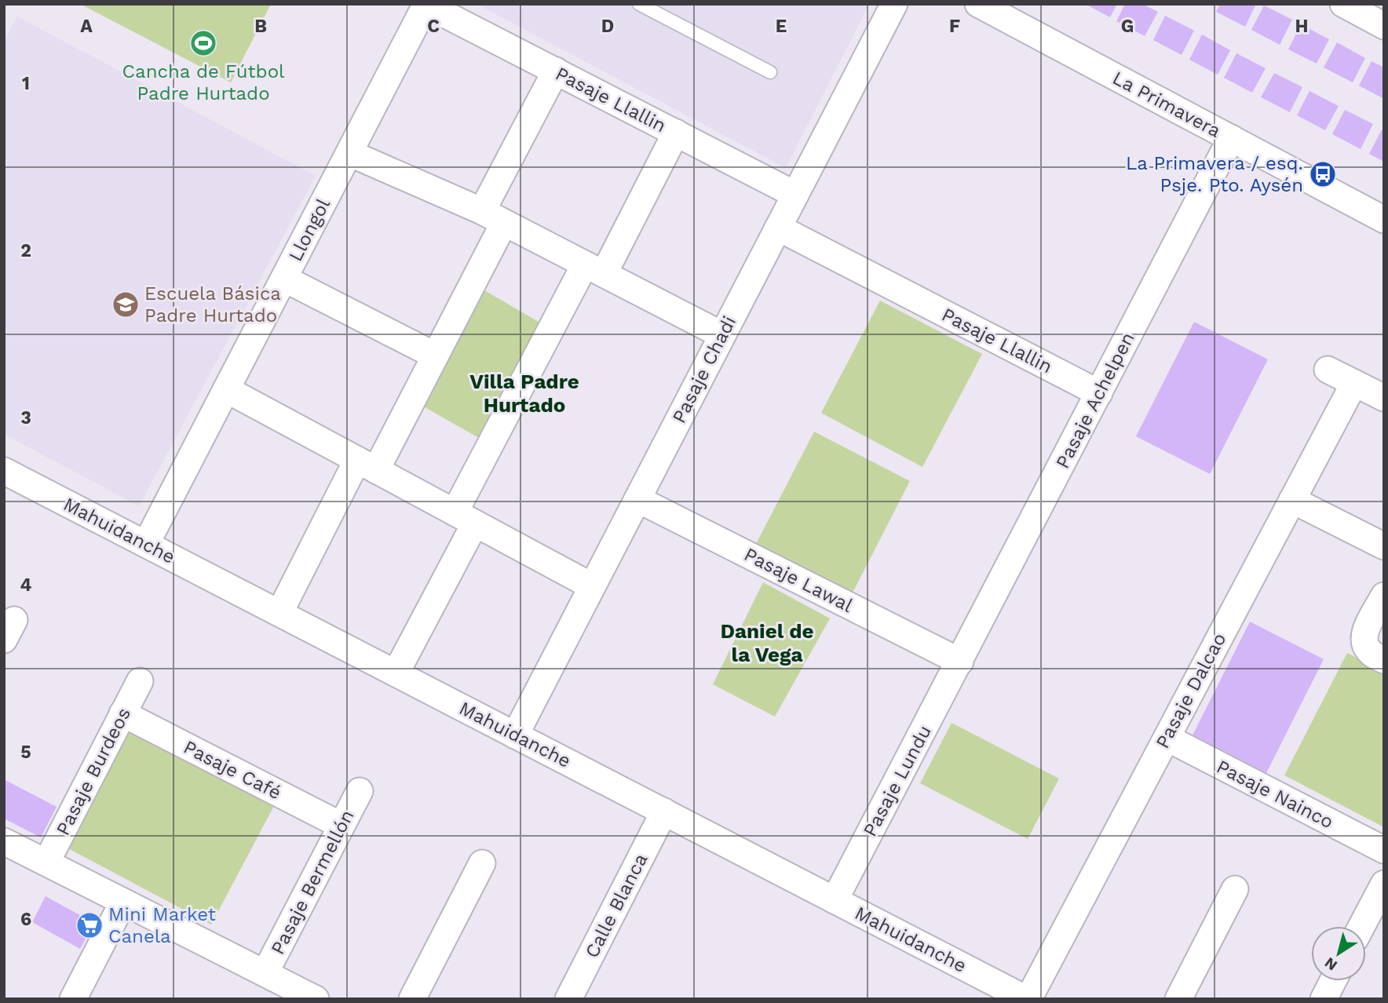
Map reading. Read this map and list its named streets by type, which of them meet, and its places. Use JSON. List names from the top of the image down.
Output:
{
  "streets": {
    "street": [
      "Pasaje Llallin",
      "La Primavera",
      "Llongol",
      "Pasaje Chadi",
      "Pasaje Achelpen",
      "Mahuidanche",
      "Pasaje Lawal",
      "Pasaje Dalcao",
      "Pasaje Café",
      "Pasaje Burdeos",
      "Pasaje Lundu",
      "Pasaje Nainco",
      "Pasaje Bermellón",
      "Calle Blanca"
    ]
  },
  "crossings": [
    ["Pasaje Llallin", "Llongol"],
    ["Pasaje Llallin", "Pasaje Chadi"],
    ["Pasaje Llallin", "Pasaje Achelpen"],
    ["La Primavera", "Pasaje Achelpen"],
    ["Llongol", "Mahuidanche"],
    ["Pasaje Chadi", "Mahuidanche"],
    ["Pasaje Chadi", "Pasaje Lawal"],
    ["Pasaje Achelpen", "Pasaje Lawal"],
    ["Pasaje Achelpen", "Pasaje Lundu"],
    ["Mahuidanche", "Pasaje Dalcao"],
    ["Mahuidanche", "Pasaje Lundu"],
    ["Mahuidanche", "Calle Blanca"],
    ["Pasaje Lawal", "Pasaje Lundu"],
    ["Pasaje Dalcao", "Pasaje Nainco"],
    ["Pasaje Café", "Pasaje Burdeos"],
    ["Pasaje Café", "Pasaje Bermellón"]
  ],
  "districts": ["Villa Padre Hurtado", "Daniel de la Vega"],
  "places": {
    "sports": ["Cancha de Fútbol Padre Hurtado"],
    "bus stop": ["La Primavera / esq. Psje. Pto. Aysén"],
    "school or university": ["Escuela Básica Padre Hurtado"],
    "supermarket": ["Mini Market Canela"]
  },
  "north": "bottom left",
  "grid": {
    "columns": [
      "A",
      "B",
      "C",
      "D",
      "E",
      "F",
      "G",
      "H"
    ],
    "rows": [
      "1",
      "2",
      "3",
      "4",
      "5",
      "6"
    ]
  }
}
